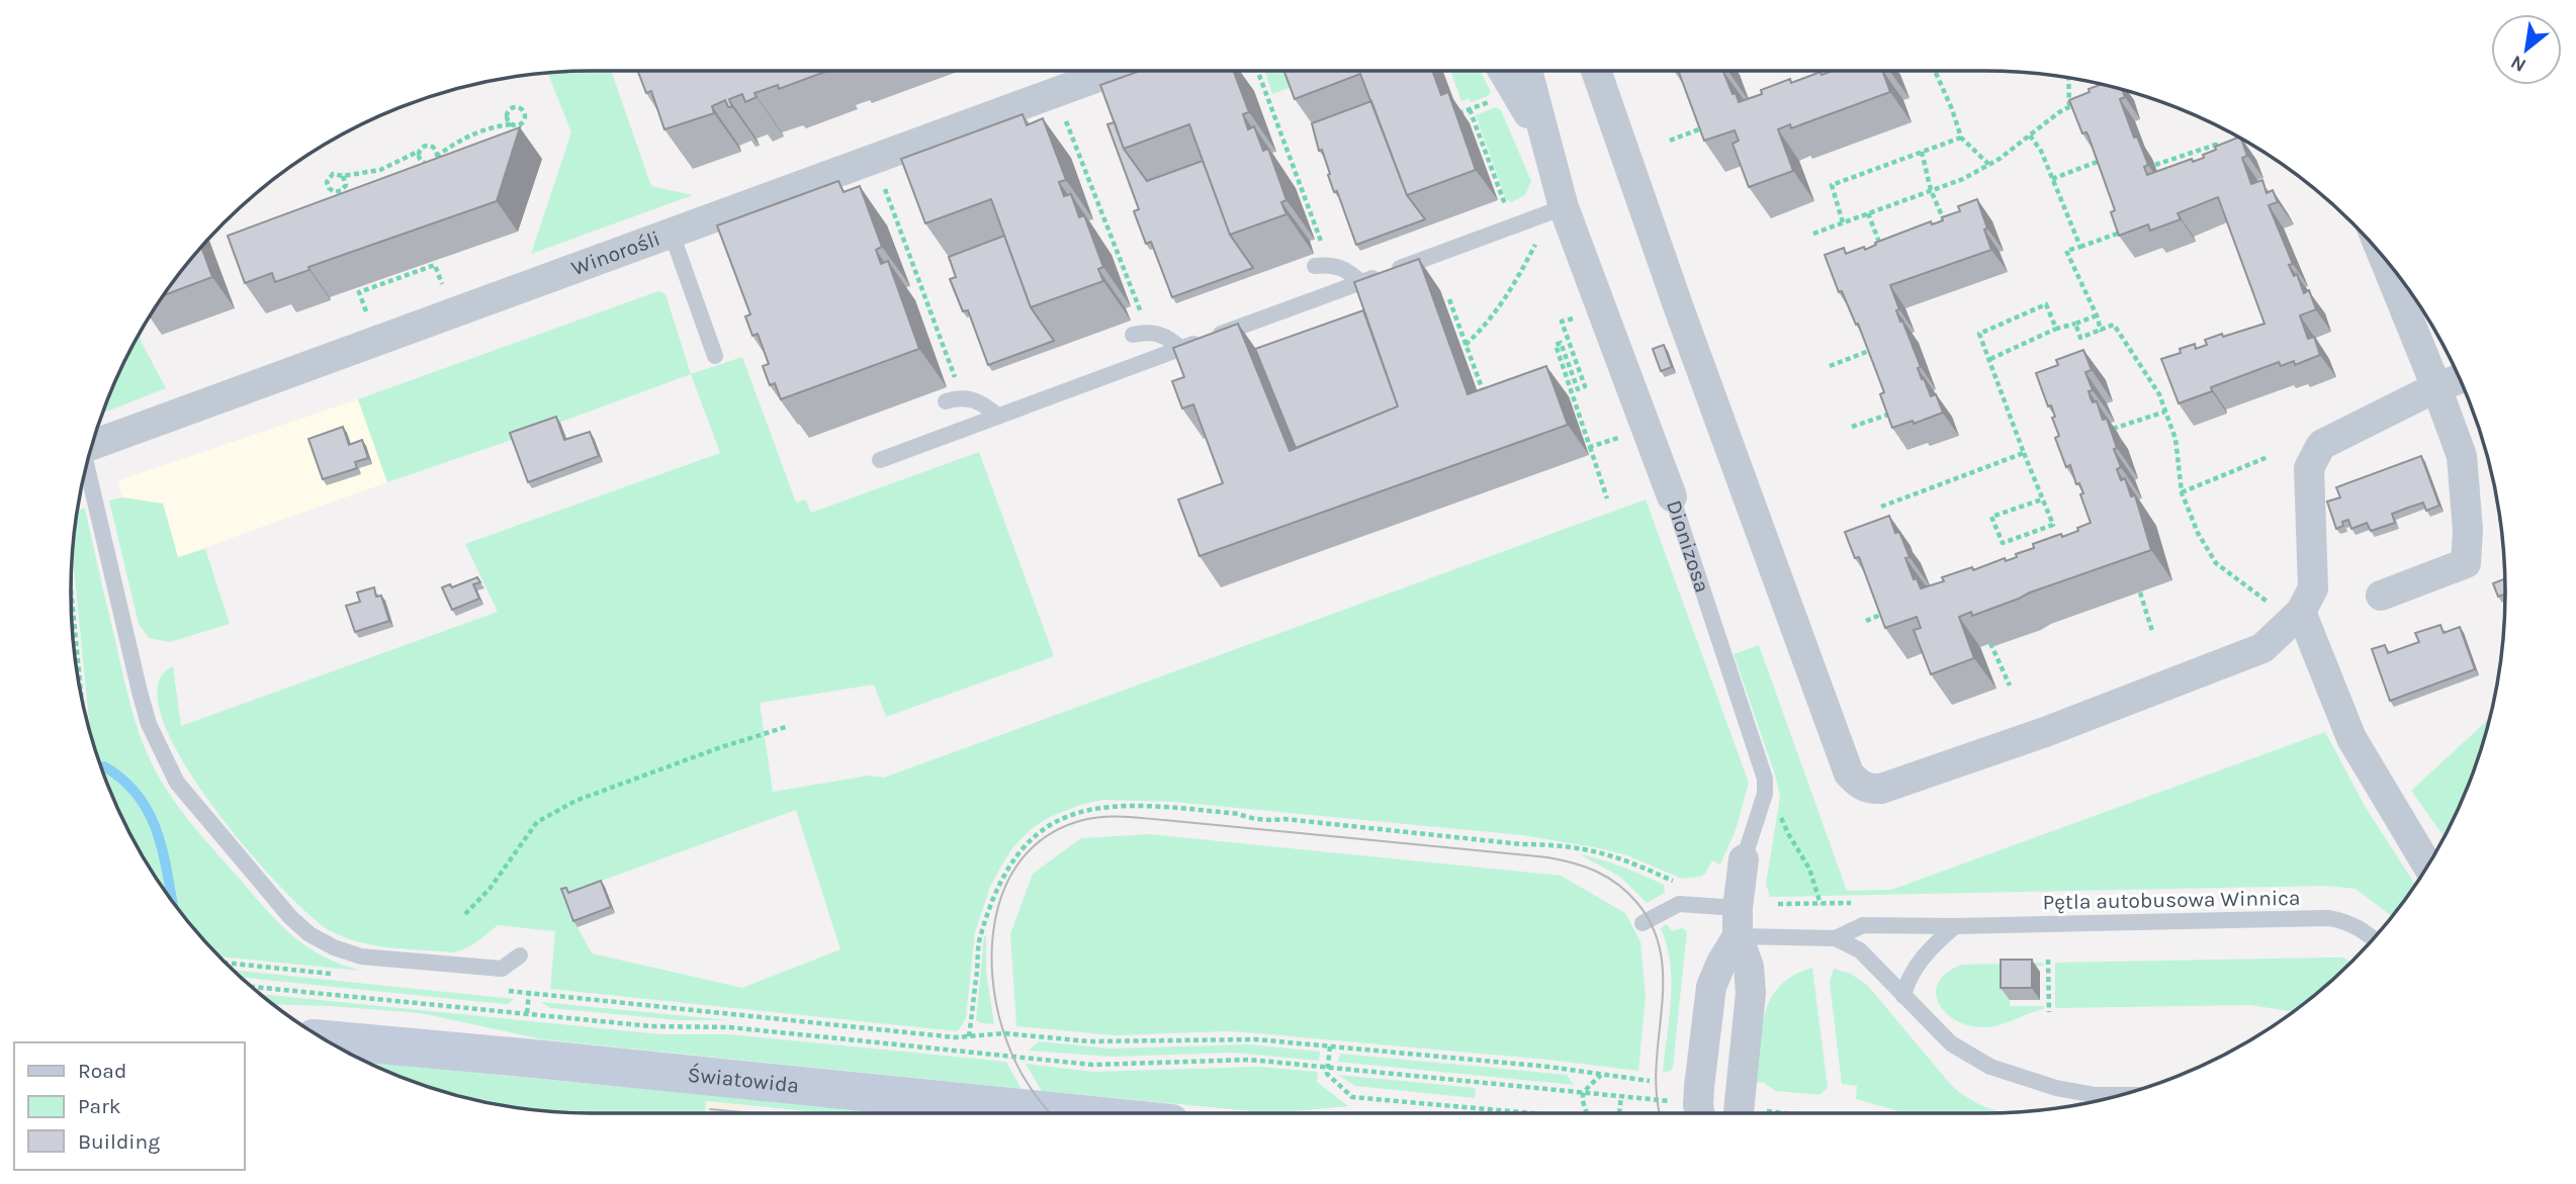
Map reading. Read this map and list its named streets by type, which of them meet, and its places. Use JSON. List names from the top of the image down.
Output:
{
  "streets": {
    "street": ["Winorośli", "Dionizosa", "Światowida"],
    "lane": ["Pętla autobusowa Winnica"]
  },
  "legend": ["Road", "Park", "Building"],
  "north": "bottom left"
}
